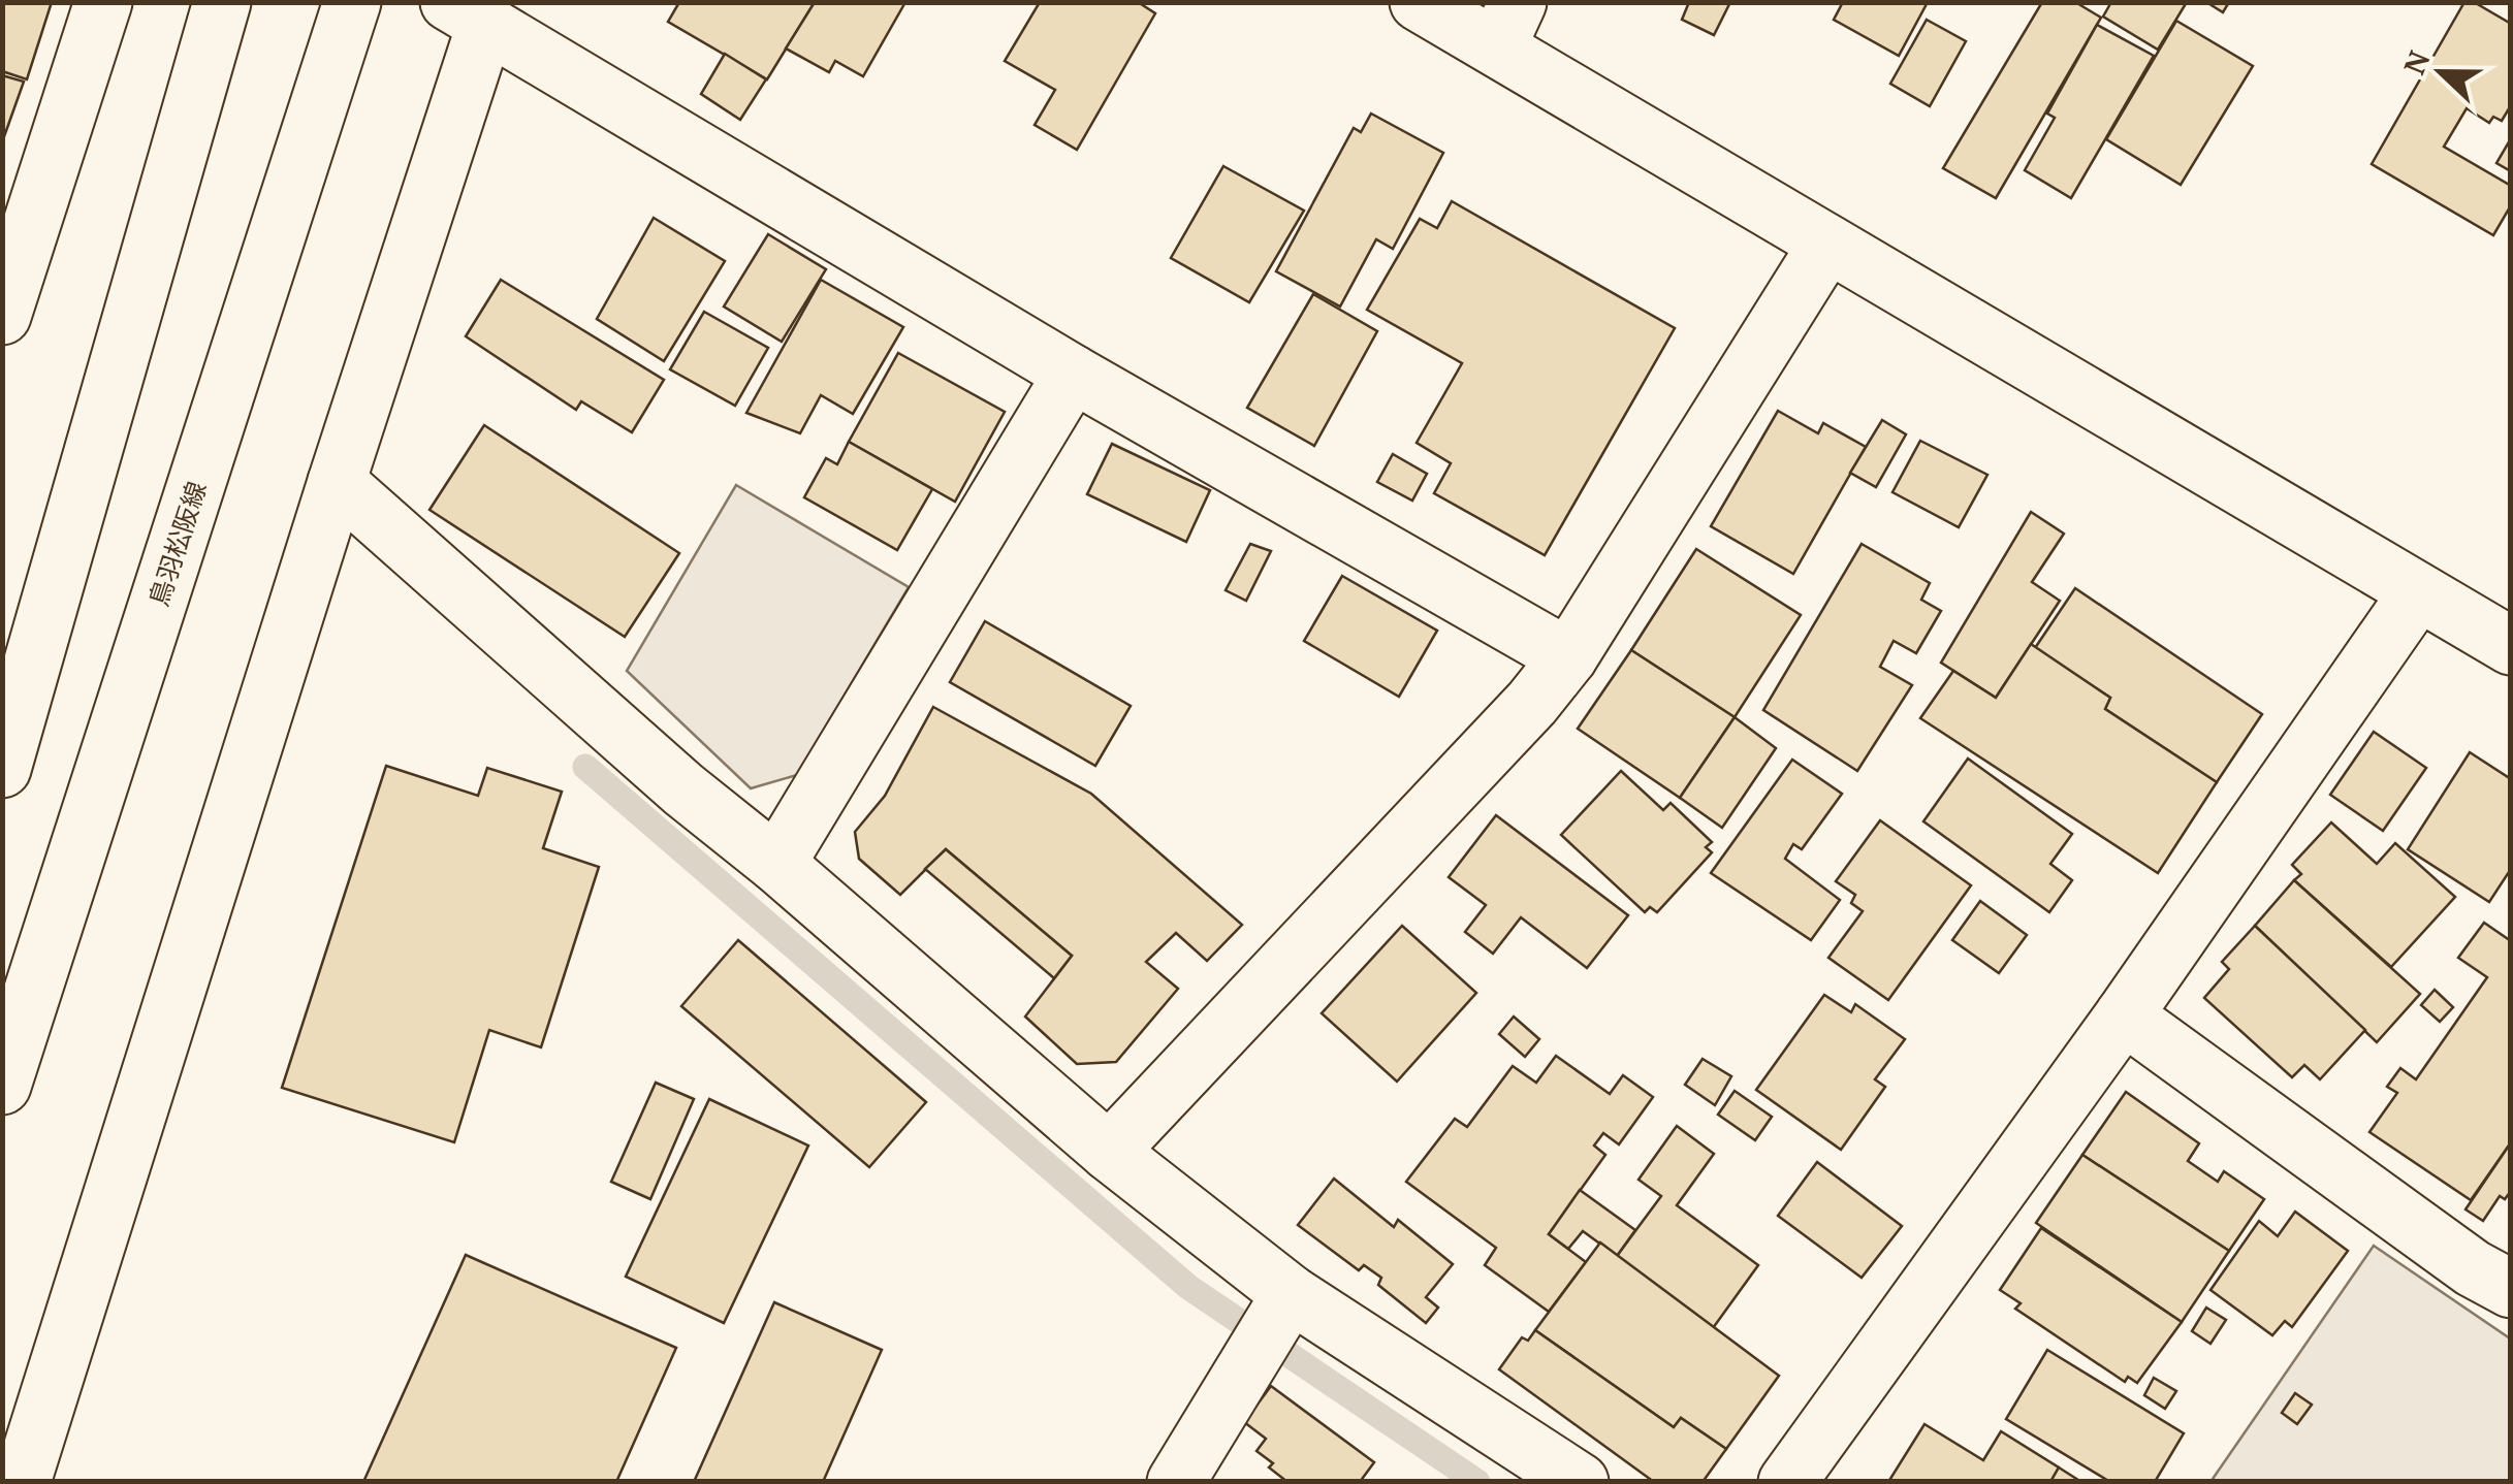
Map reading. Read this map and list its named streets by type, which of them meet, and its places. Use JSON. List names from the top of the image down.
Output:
{
  "streets": {
    "street": ["鳥羽松阪線"]
  },
  "north": "left"
}
